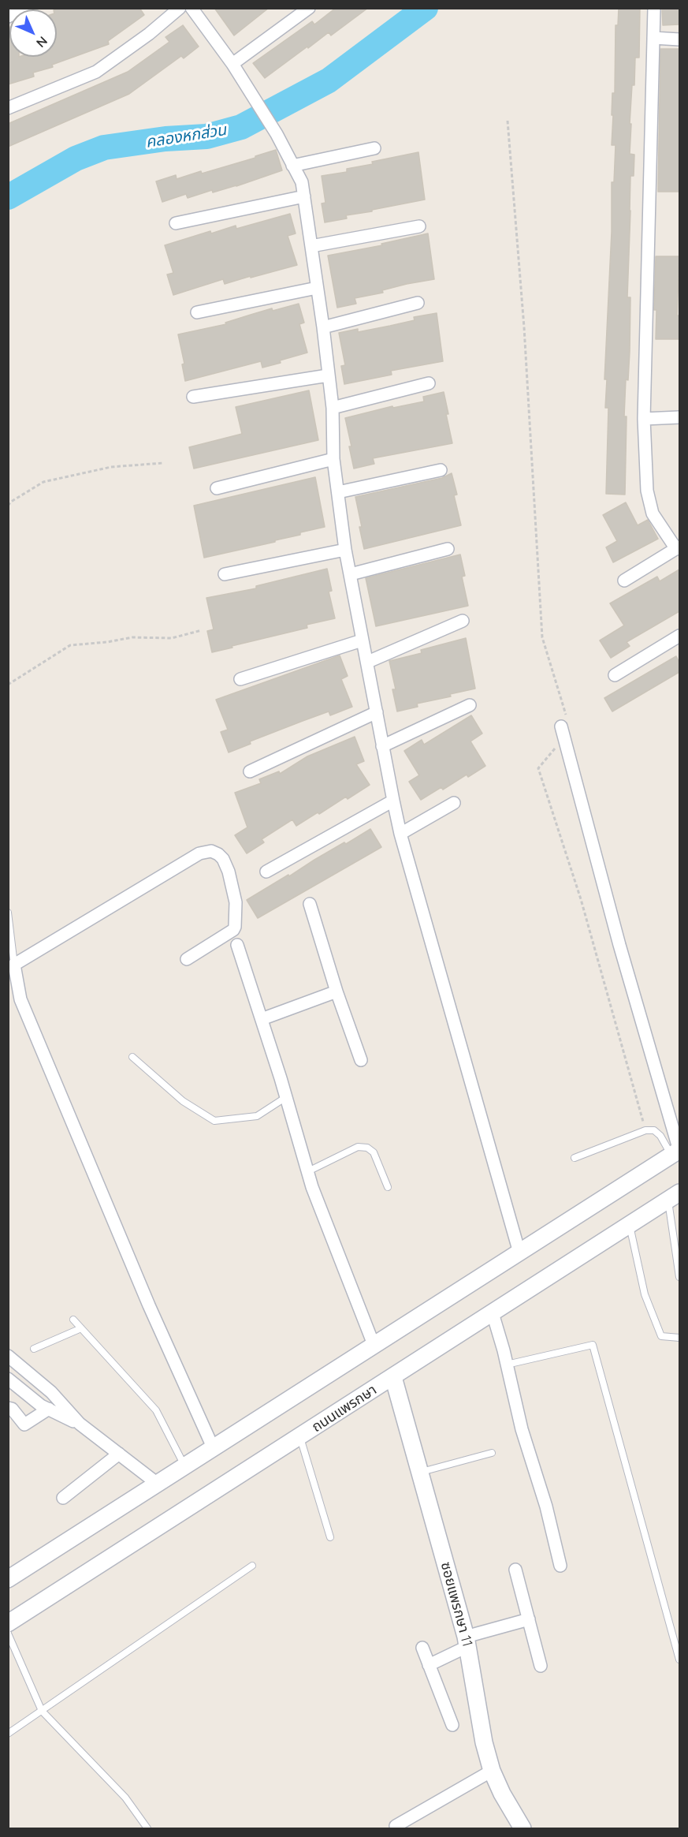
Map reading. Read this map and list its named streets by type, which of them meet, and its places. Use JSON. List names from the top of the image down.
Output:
{
  "streets": {
    "main road": ["ถนนแพรกษา", "ซอยแพรกษา 11"]
  },
  "crossings": [
    ["ถนนแพรกษา", "ซอยแพรกษา 11"]
  ],
  "water": ["คลองหกส่วน"],
  "north": "bottom right"
}
